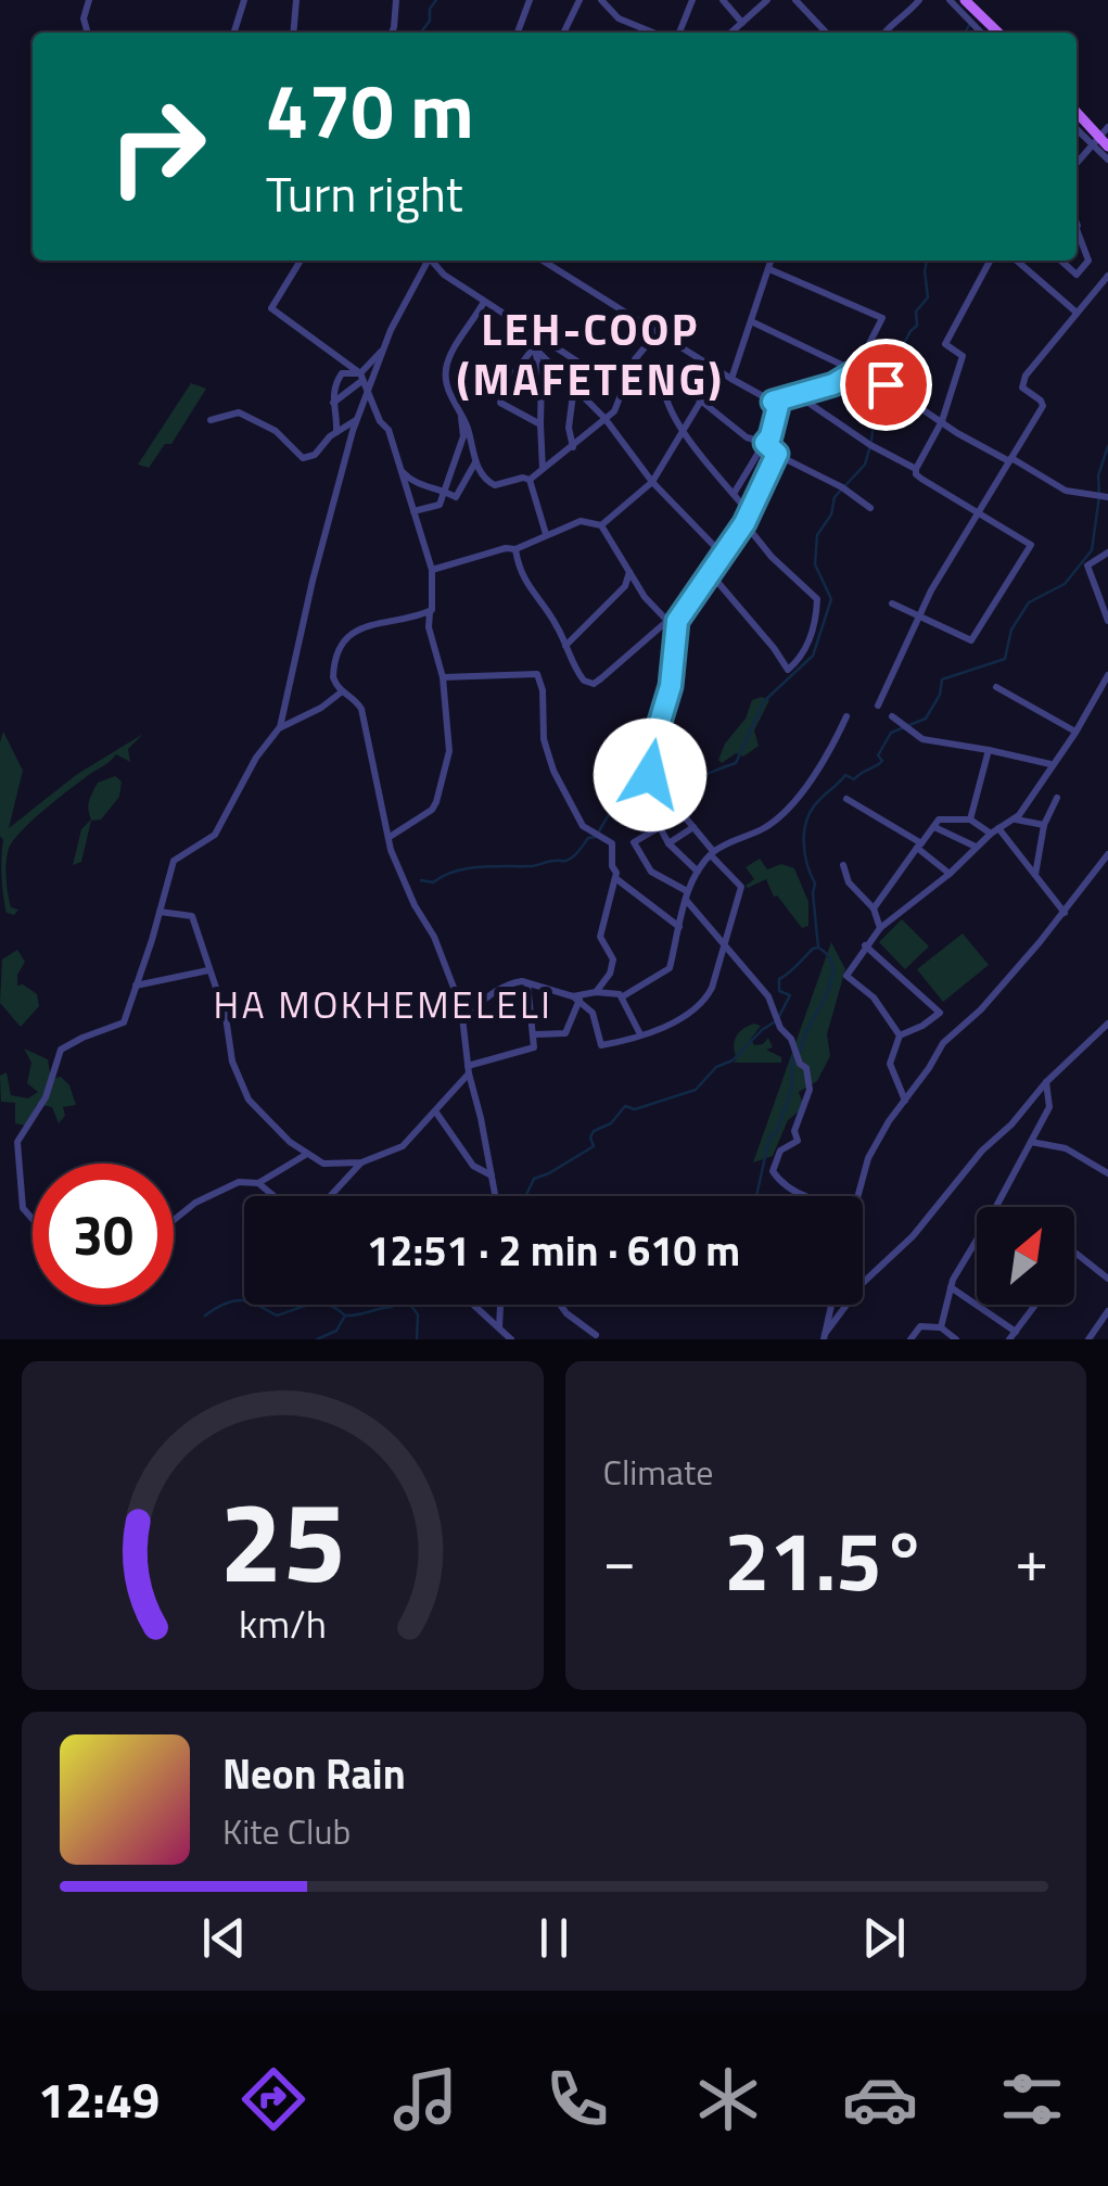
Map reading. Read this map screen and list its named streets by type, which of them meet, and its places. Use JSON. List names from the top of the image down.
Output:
{
  "districts": ["LEH-COOP (MAFETENG)", "HA MOKHEMELELI"],
  "north": "top right",
  "page": {
    "turn": ["470 m", "Turn right"],
    "limit": "30",
    "trip": "12:51 · 2 min · 610 m",
    "tile": "Climate",
    "heat": ["−", "21.5°", "+"],
    "song": ["Neon Rain", "Kite Club"],
    "tabs": "12:49",
    "gauge": ["25", "km/h"]
  }
}
